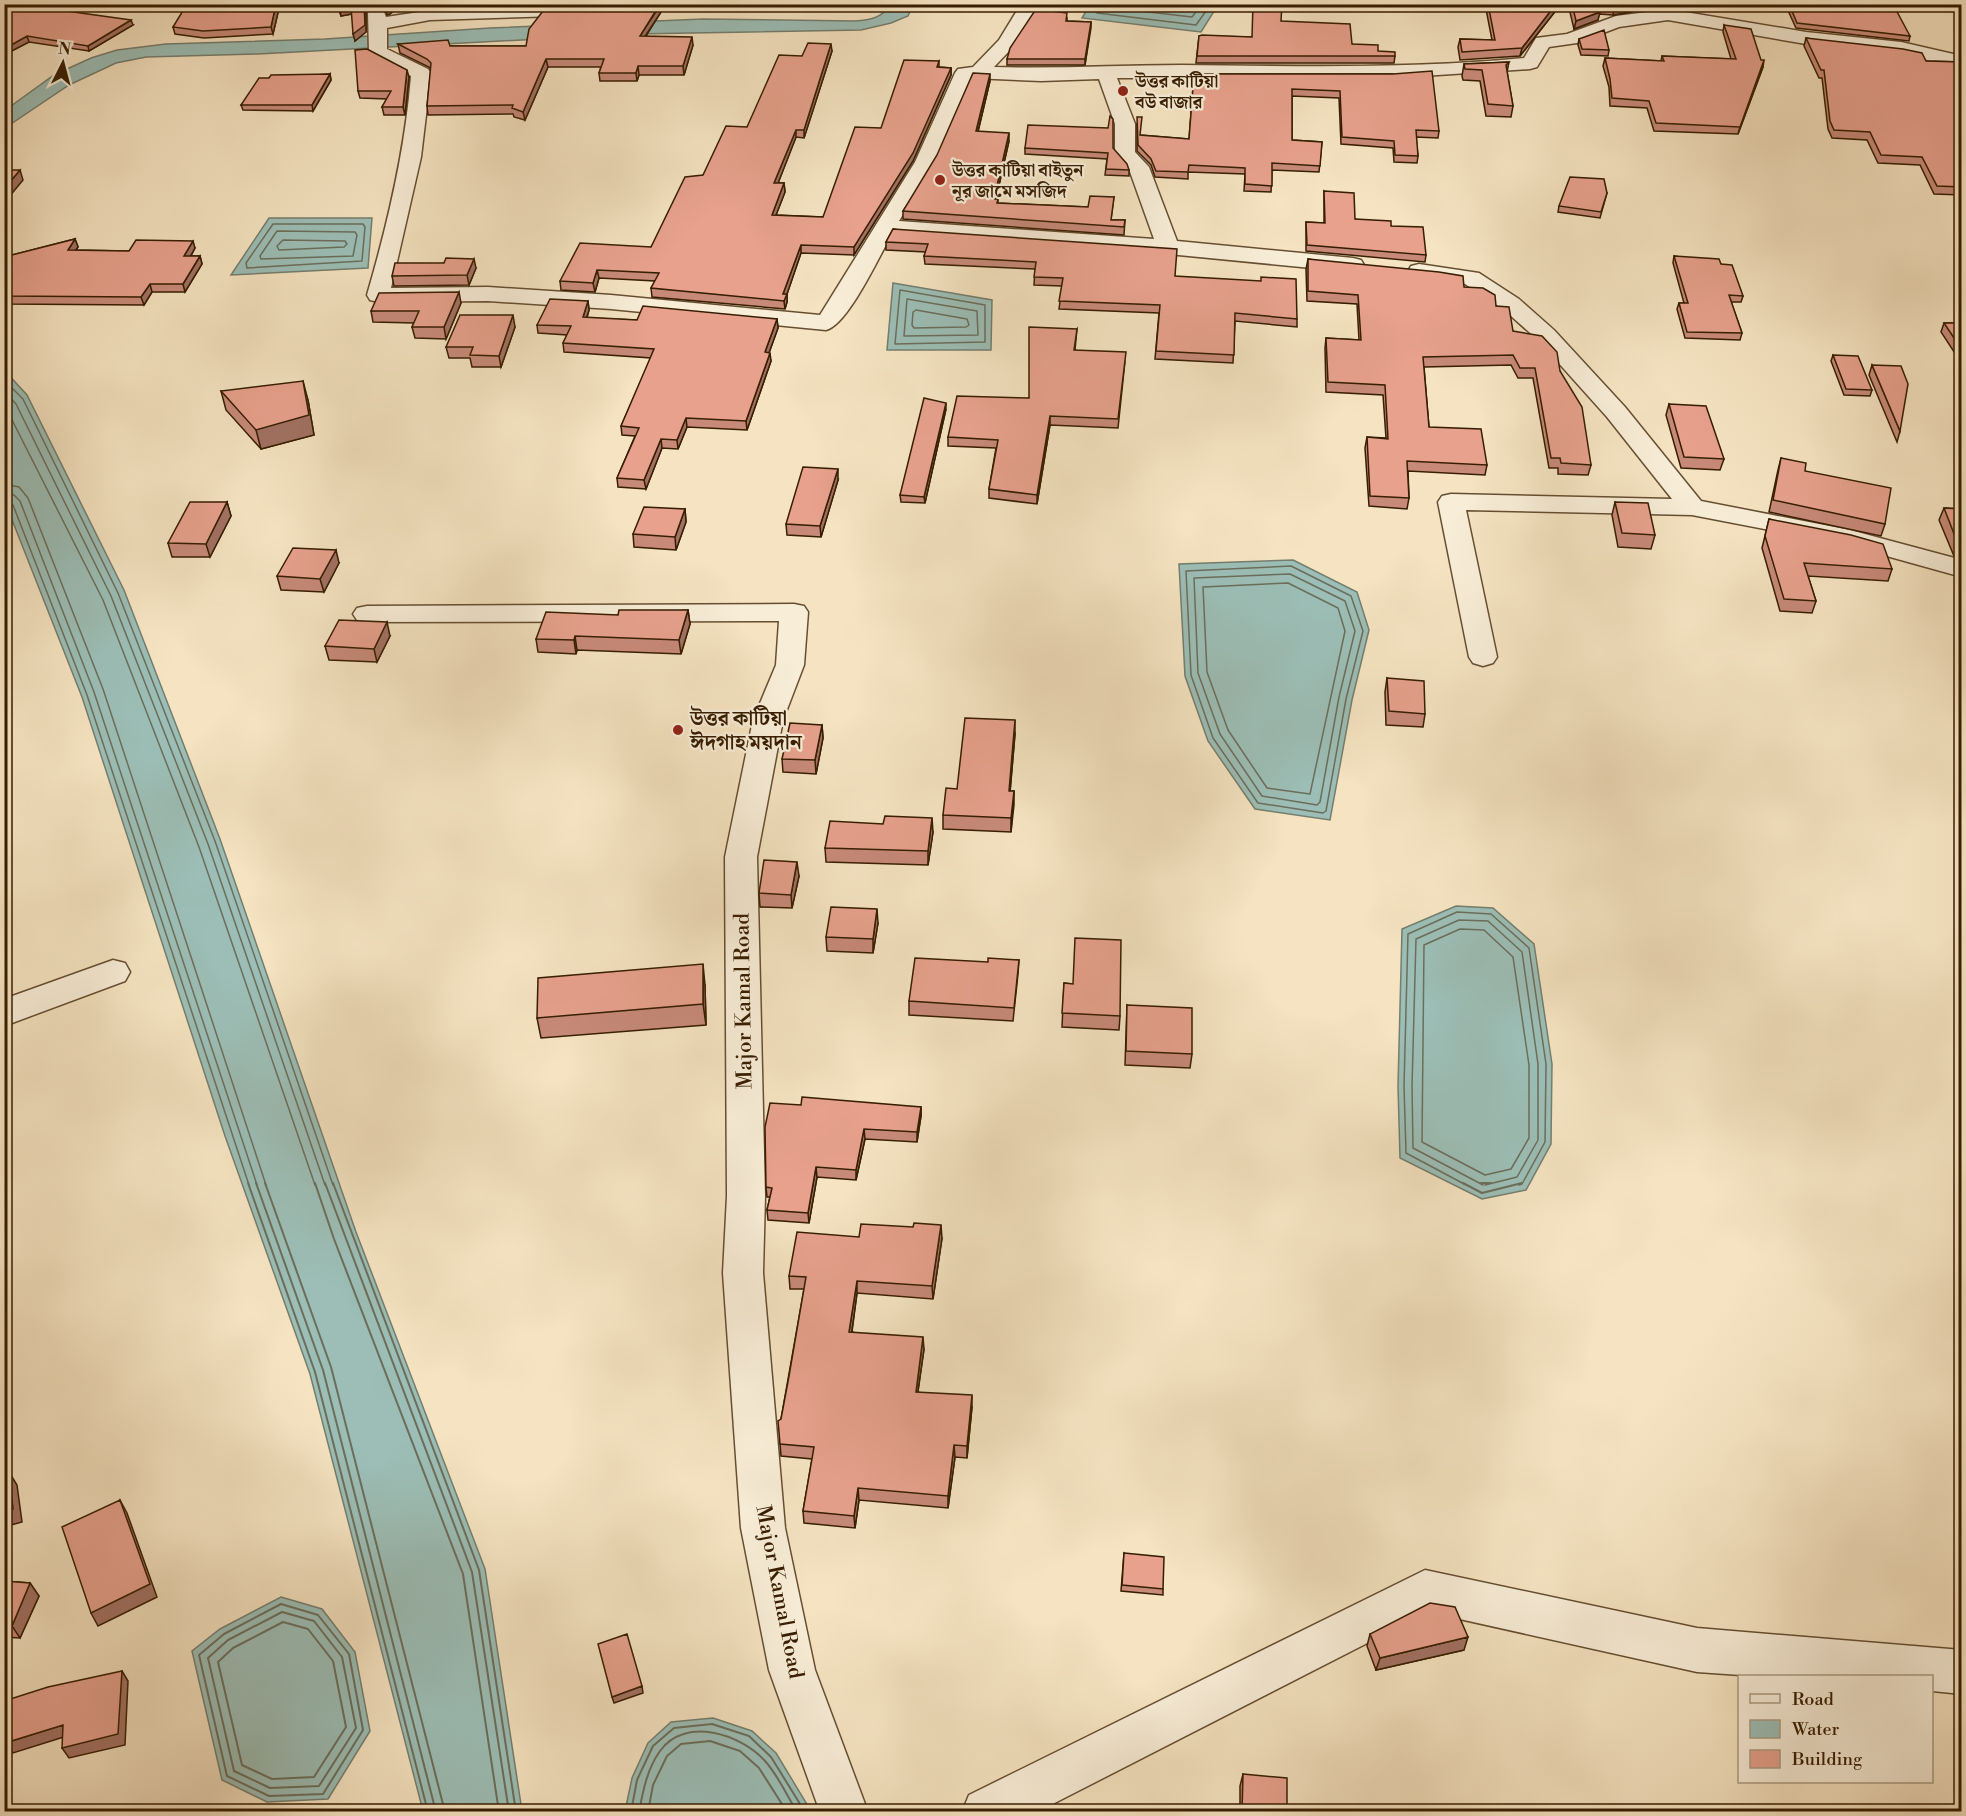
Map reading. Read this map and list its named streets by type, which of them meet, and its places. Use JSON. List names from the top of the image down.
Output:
{
  "streets": {
    "street": ["Major Kamal Road"]
  },
  "places": ["উত্তর কাটিয়া বউ বাজার", "উত্তর কাটিয়া বাইতুন নূর জামে মসজিদ", "উত্তর কাটিয়া ঈদগাহ ময়দান"],
  "legend": ["Road", "Water", "Building"],
  "north": "top"
}
